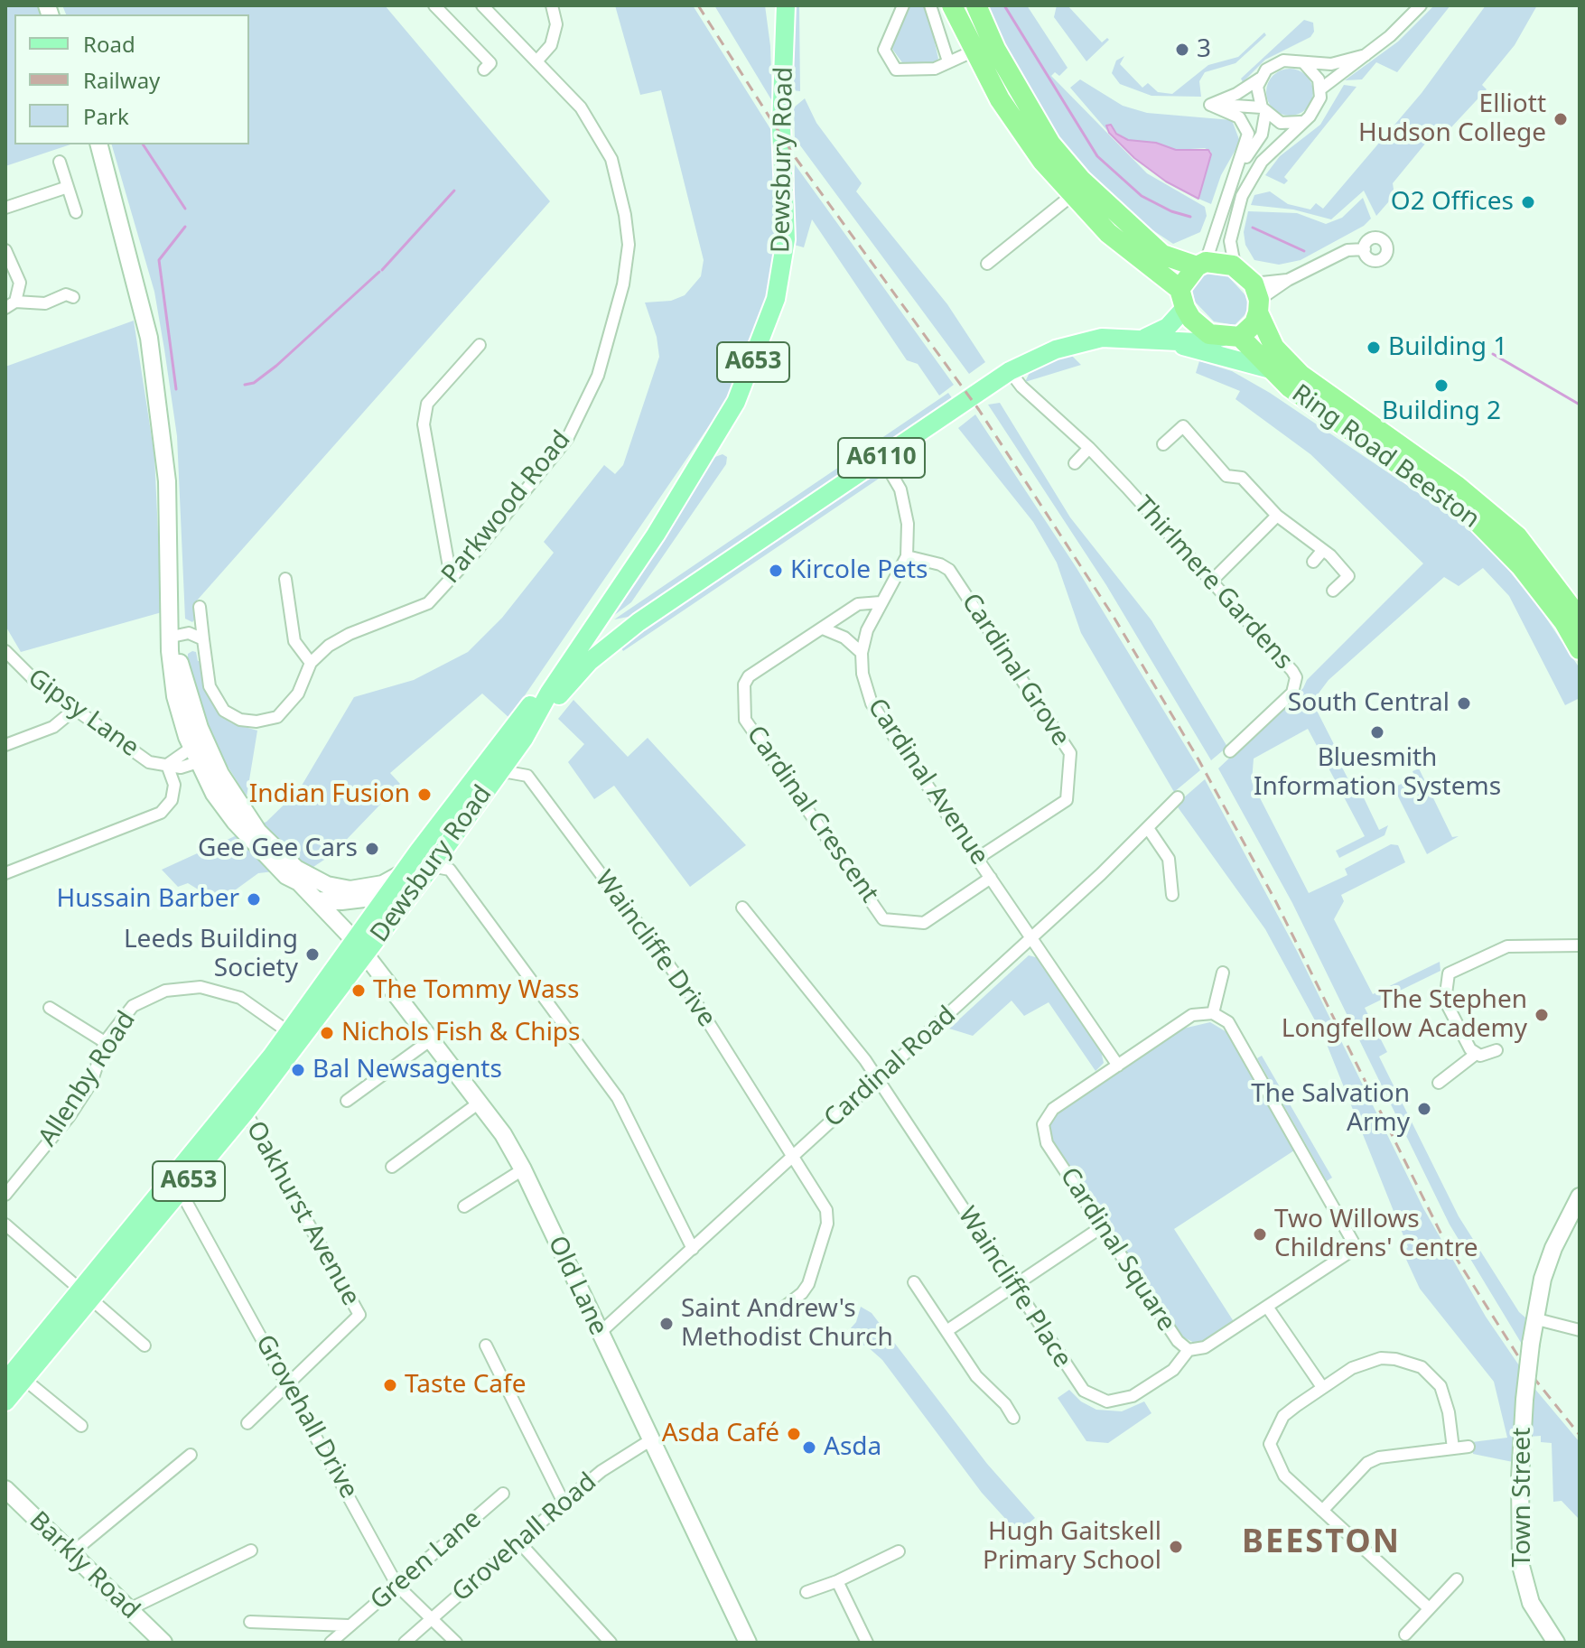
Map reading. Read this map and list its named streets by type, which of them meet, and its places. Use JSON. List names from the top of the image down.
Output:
{
  "streets": {
    "highway": ["Ring Road Beeston"],
    "main road": ["Dewsbury Road", "A653", "A6110"],
    "street": [
      "Parkwood Road",
      "Thirlmere Gardens",
      "Cardinal Grove",
      "Gipsy Lane",
      "Cardinal Avenue",
      "Cardinal Crescent",
      "Waincliffe Drive",
      "Cardinal Road",
      "Allenby Road",
      "Oakhurst Avenue",
      "Cardinal Square",
      "Old Lane",
      "Waincliffe Place",
      "Grovehall Drive",
      "Town Street",
      "Grovehall Road",
      "Green Lane",
      "Barkly Road"
    ]
  },
  "crossings": [
    ["Dewsbury Road", "A6110"],
    ["Dewsbury Road", "Waincliffe Drive"],
    ["Dewsbury Road", "Allenby Road"],
    ["Dewsbury Road", "Oakhurst Avenue"],
    ["Dewsbury Road", "Old Lane"],
    ["Dewsbury Road", "Grovehall Drive"],
    ["A6110", "Thirlmere Gardens"],
    ["A6110", "Cardinal Avenue"],
    ["Cardinal Grove", "Cardinal Avenue"],
    ["Gipsy Lane", "Old Lane"],
    ["Cardinal Avenue", "Cardinal Crescent"],
    ["Cardinal Avenue", "Cardinal Road"],
    ["Cardinal Avenue", "Cardinal Square"],
    ["Waincliffe Drive", "Cardinal Road"],
    ["Cardinal Road", "Old Lane"],
    ["Cardinal Road", "Waincliffe Place"],
    ["Oakhurst Avenue", "Grovehall Drive"],
    ["Cardinal Square", "Waincliffe Place"],
    ["Old Lane", "Grovehall Road"],
    ["Grovehall Drive", "Grovehall Road"],
    ["Grovehall Drive", "Green Lane"]
  ],
  "districts": ["BEESTON"],
  "places": [
    "3",
    "Elliott Hudson College",
    "O2 Offices",
    "Building 1",
    "Building 2",
    "Kircole Pets",
    "South Central",
    "Bluesmith Information Systems",
    "Indian Fusion",
    "Gee Gee Cars",
    "Hussain Barber",
    "Leeds Building Society",
    "The Tommy Wass",
    "The Stephen Longfellow Academy",
    "Nichols Fish & Chips",
    "Bal Newsagents",
    "The Salvation Army",
    "Two Willows Childrens' Centre",
    "Saint Andrew's Methodist Church",
    "Taste Cafe",
    "Asda Café",
    "Asda",
    "Hugh Gaitskell Primary School"
  ],
  "legend": ["Road", "Railway", "Park"]
}
